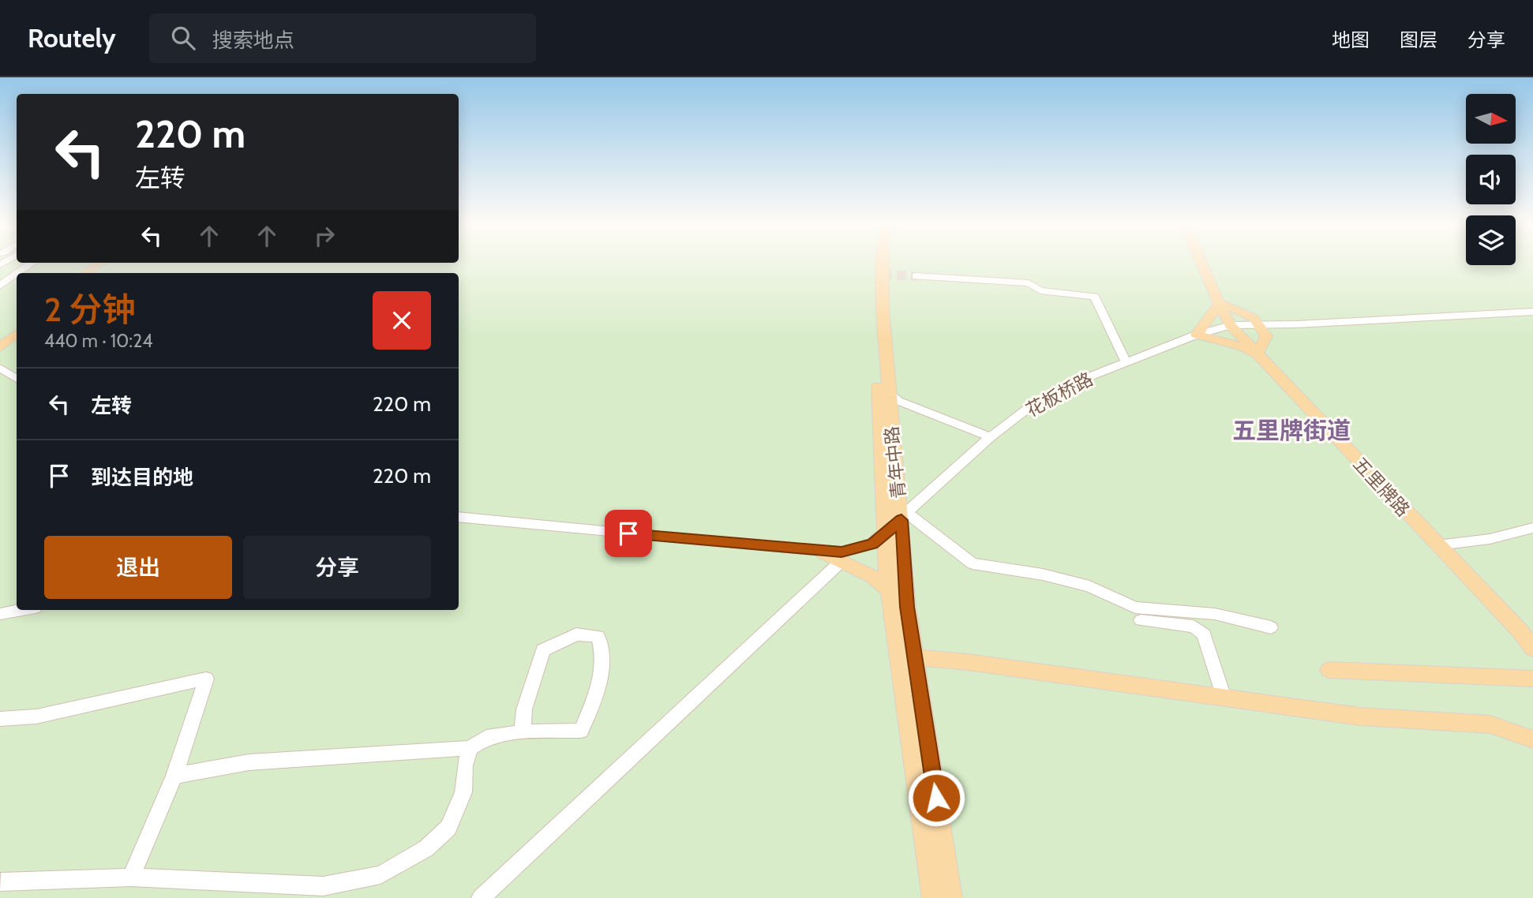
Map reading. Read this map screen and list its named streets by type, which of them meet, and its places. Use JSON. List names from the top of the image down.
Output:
{
  "streets": {
    "main road": ["青年中路", "五里牌路"],
    "street": ["花板桥路"]
  },
  "crossings": [
    ["花板桥路", "青年中路"],
    ["花板桥路", "五里牌路"]
  ],
  "districts": ["五里牌街道"],
  "north": "right",
  "page": {
    "header": "Routely",
    "search": "搜索地点",
    "nav": ["地图", "图层", "分享"],
    "turn": ["220 m", "左转"],
    "heading": ["2 分钟", "440 m · 10:24"],
    "list": [
      {
        "name": "左转",
        "value": "220 m"
      },
      {
        "name": "到达目的地",
        "value": "220 m"
      }
    ],
    "buttons": ["退出", "分享"]
  }
}
